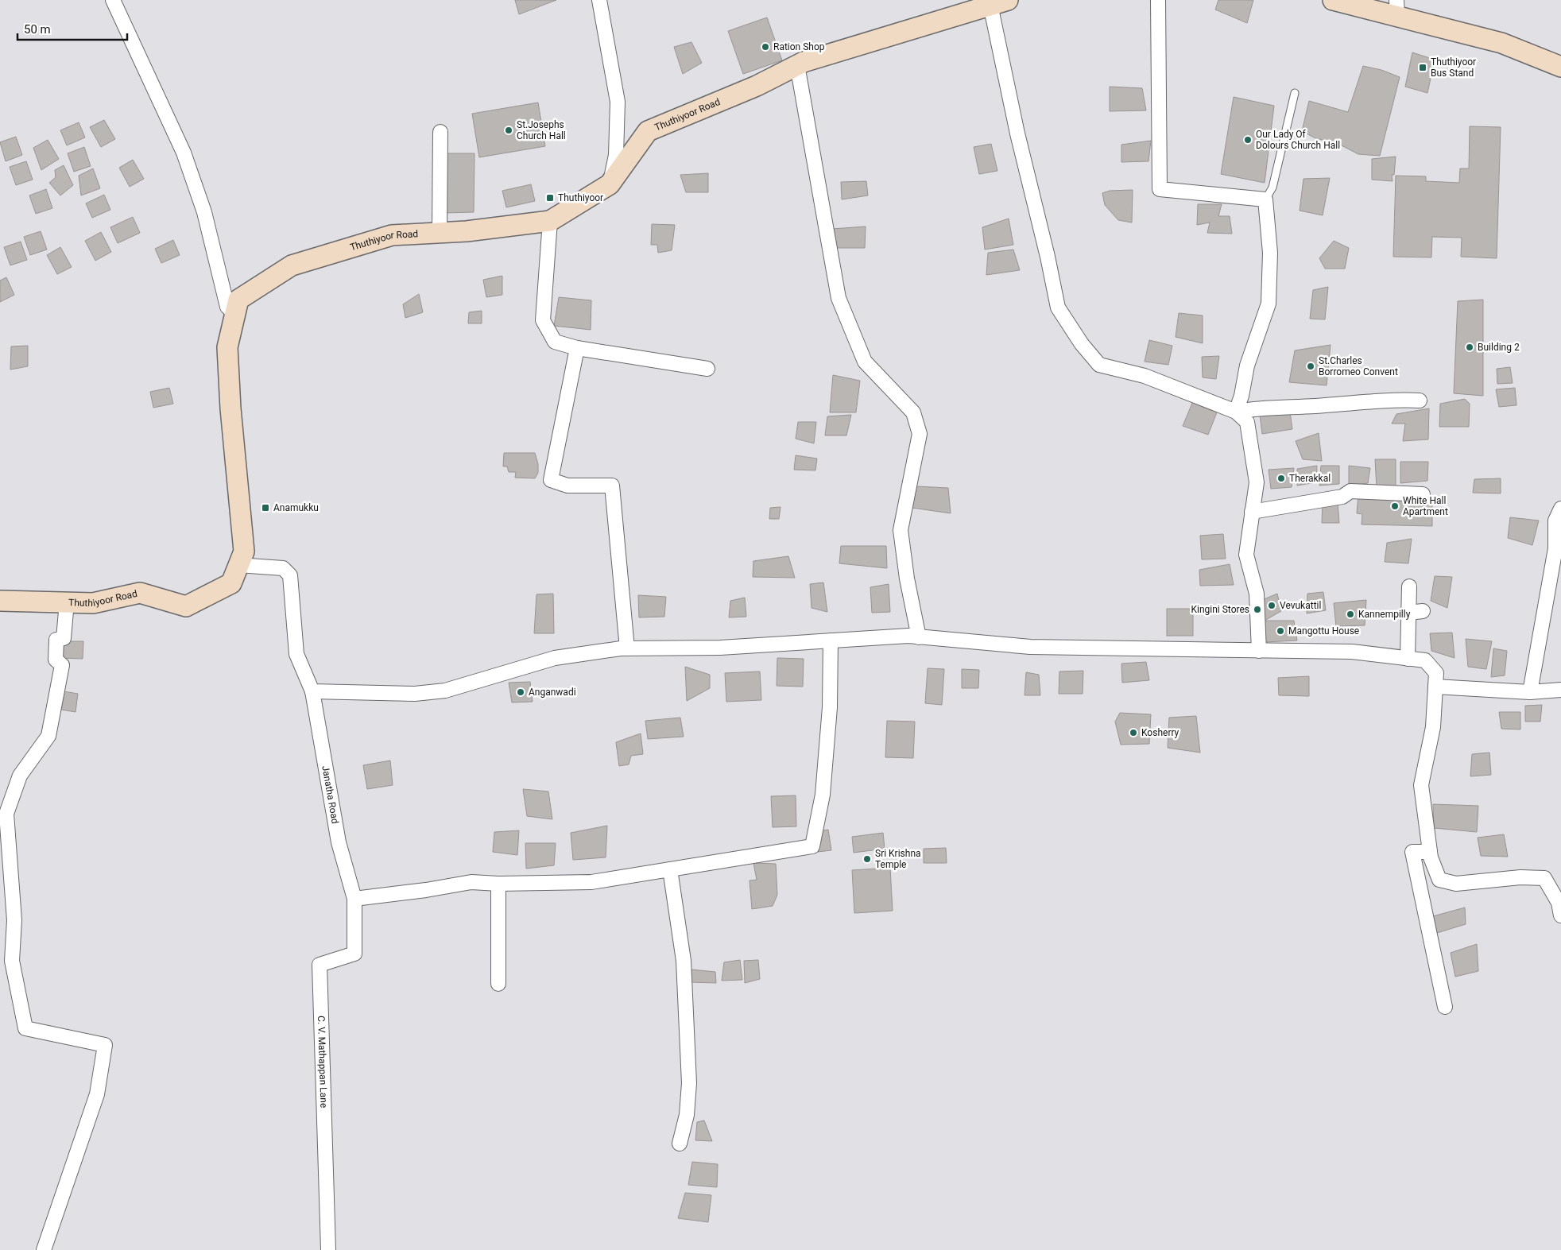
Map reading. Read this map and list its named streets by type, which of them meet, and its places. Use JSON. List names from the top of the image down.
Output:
{
  "streets": {
    "main road": ["Thuthiyoor Road"],
    "street": ["Janatha Road", "C. V. Mathappan Lane"]
  },
  "crossings": [
    ["Thuthiyoor Road", "Janatha Road"],
    ["Janatha Road", "C. V. Mathappan Lane"]
  ],
  "places": {
    "other": [
      "Ration Shop",
      "St.Josephs Church Hall",
      "Our Lady Of Dolours Church Hall",
      "Building 2",
      "St.Charles Borromeo Convent",
      "Therakkal",
      "White Hall Apartment",
      "Vevukattil",
      "Kingini Stores",
      "Kannempilly",
      "Mangottu House",
      "Anganwadi",
      "Kosherry",
      "Sri Krishna Temple"
    ],
    "transit": ["Thuthiyoor Bus Stand", "Thuthiyoor", "Anamukku"]
  },
  "scale_bar": "50 m"
}
